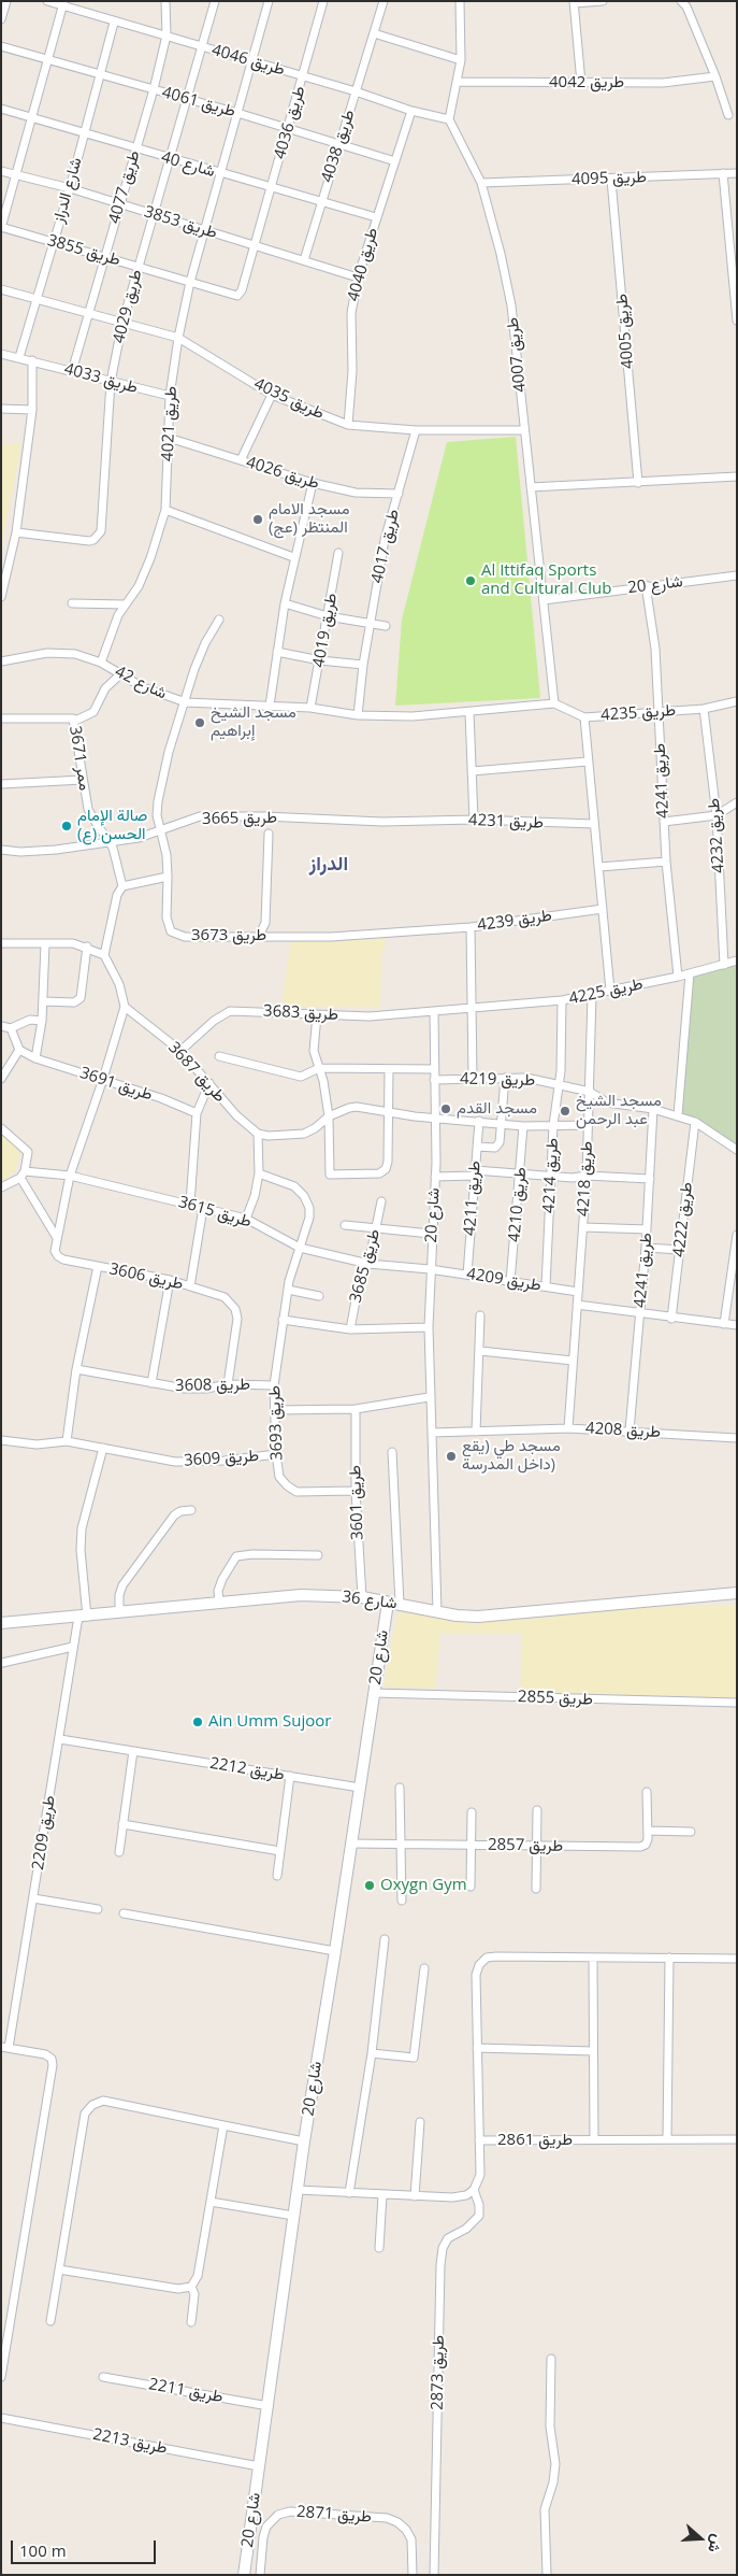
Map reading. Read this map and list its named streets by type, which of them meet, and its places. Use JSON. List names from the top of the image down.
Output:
{
  "streets": {
    "street": [
      "طريق 4046",
      "طريق 4042",
      "طريق 4061",
      "طريق 4036",
      "طريق 4038",
      "شارع 40",
      "طريق 4095",
      "طريق 4077",
      "شارع الدراز",
      "طريق 3853",
      "طريق 3855",
      "طريق 4040",
      "طريق 4029",
      "طريق 4005",
      "طريق 4007",
      "طريق 4033",
      "طريق 4035",
      "طريق 4021",
      "طريق 4026",
      "طريق 4017",
      "شارع 20",
      "طريق 4019",
      "شارع 42",
      "طريق 4235",
      "ممر 3671",
      "طريق 4241",
      "طريق 3665",
      "طريق 4231",
      "طريق 4232",
      "طريق 4239",
      "طريق 3673",
      "طريق 4225",
      "طريق 3683",
      "طريق 3687",
      "طريق 4219",
      "طريق 3691",
      "طريق 4214",
      "طريق 4218",
      "طريق 4211",
      "طريق 4210",
      "طريق 3615",
      "طريق 4222",
      "طريق 3685",
      "طريق 3606",
      "طريق 4209",
      "طريق 3608",
      "طريق 3693",
      "طريق 4208",
      "طريق 3609",
      "طريق 3601",
      "شارع 36",
      "طريق 2855",
      "طريق 2212",
      "طريق 2209",
      "طريق 2857",
      "طريق 2861",
      "طريق 2873",
      "طريق 2211",
      "طريق 2213",
      "طريق 2871"
    ]
  },
  "crossings": [
    ["طريق 4046", "طريق 4036"],
    ["طريق 4046", "طريق 4038"],
    ["طريق 4046", "طريق 4077"],
    ["طريق 4046", "شارع الدراز"],
    ["طريق 4046", "طريق 4040"],
    ["طريق 4046", "طريق 4029"],
    ["طريق 4046", "طريق 4007"],
    ["طريق 4046", "طريق 4021"],
    ["طريق 4061", "طريق 4036"],
    ["طريق 4061", "طريق 4038"],
    ["طريق 4061", "طريق 4077"],
    ["طريق 4061", "شارع الدراز"],
    ["طريق 4061", "طريق 4040"],
    ["طريق 4061", "طريق 4029"],
    ["طريق 4061", "طريق 4021"],
    ["طريق 4036", "شارع 40"],
    ["طريق 4036", "طريق 3853"],
    ["طريق 4036", "طريق 3855"],
    ["طريق 4038", "شارع 40"],
    ["طريق 4038", "طريق 3853"],
    ["شارع 40", "طريق 4077"],
    ["شارع 40", "شارع الدراز"],
    ["شارع 40", "طريق 4040"],
    ["شارع 40", "طريق 4029"],
    ["شارع 40", "طريق 4021"],
    ["طريق 4095", "طريق 4005"],
    ["طريق 4095", "طريق 4007"],
    ["طريق 4077", "طريق 3853"],
    ["طريق 4077", "طريق 3855"],
    ["طريق 4077", "طريق 4033"],
    ["طريق 4077", "طريق 4035"],
    ["شارع الدراز", "طريق 3853"],
    ["شارع الدراز", "طريق 3855"],
    ["شارع الدراز", "طريق 4033"],
    ["شارع الدراز", "طريق 4035"],
    ["طريق 3853", "طريق 3855"],
    ["طريق 3853", "طريق 4040"],
    ["طريق 3853", "طريق 4029"],
    ["طريق 3853", "طريق 4021"],
    ["طريق 3855", "طريق 4029"],
    ["طريق 3855", "طريق 4021"],
    ["طريق 4040", "طريق 4035"],
    ["طريق 4029", "طريق 4033"],
    ["طريق 4029", "طريق 4035"],
    ["طريق 4007", "طريق 4035"],
    ["طريق 4007", "شارع 20"],
    ["طريق 4007", "طريق 4235"],
    ["طريق 4033", "طريق 4021"],
    ["طريق 4035", "طريق 4021"],
    ["طريق 4035", "طريق 4017"],
    ["طريق 4021", "طريق 4026"],
    ["طريق 4021", "شارع 42"],
    ["طريق 4026", "طريق 4017"],
    ["طريق 4017", "شارع 42"],
    ["شارع 20", "طريق 4241"],
    ["شارع 20", "طريق 4225"],
    ["شارع 20", "طريق 3683"],
    ["شارع 20", "طريق 4219"],
    ["شارع 20", "طريق 3615"],
    ["شارع 20", "طريق 4209"],
    ["شارع 20", "طريق 4208"],
    ["شارع 20", "شارع 36"],
    ["شارع 20", "طريق 2855"],
    ["شارع 20", "طريق 2212"],
    ["شارع 20", "طريق 2857"],
    ["شارع 20", "طريق 2211"],
    ["شارع 20", "طريق 2213"],
    ["طريق 4019", "شارع 42"],
    ["شارع 42", "طريق 3673"],
    ["طريق 4235", "طريق 4241"],
    ["طريق 4235", "طريق 4232"],
    ["ممر 3671", "طريق 3665"],
    ["طريق 4241", "طريق 4225"],
    ["طريق 4241", "طريق 4219"],
    ["طريق 4241", "طريق 4208"],
    ["طريق 3665", "طريق 4231"],
    ["طريق 3665", "طريق 3673"],
    ["طريق 4232", "طريق 4225"],
    ["طريق 4239", "طريق 3673"],
    ["طريق 4225", "طريق 3683"],
    ["طريق 4225", "طريق 4214"],
    ["طريق 4225", "طريق 4218"],
    ["طريق 3683", "طريق 3687"],
    ["طريق 4219", "طريق 4214"],
    ["طريق 4219", "طريق 4218"],
    ["طريق 4219", "طريق 4222"],
    ["طريق 4214", "طريق 4209"],
    ["طريق 4218", "طريق 4209"],
    ["طريق 4218", "طريق 4208"],
    ["طريق 4211", "طريق 4209"],
    ["طريق 4210", "طريق 4209"],
    ["طريق 3615", "طريق 3685"],
    ["طريق 3615", "طريق 3606"],
    ["طريق 3615", "طريق 4209"],
    ["طريق 3615", "طريق 3693"],
    ["طريق 3606", "طريق 3608"],
    ["طريق 3608", "طريق 3693"],
    ["طريق 3693", "طريق 3609"],
    ["طريق 3693", "طريق 3601"],
    ["طريق 3601", "شارع 36"],
    ["شارع 36", "طريق 2209"],
    ["طريق 2212", "طريق 2209"],
    ["طريق 2861", "طريق 2873"]
  ],
  "districts": ["الدراز"],
  "places": [
    "مسجد الامام المنتظر (عج)",
    "Al Ittifaq Sports and Cultural Club",
    "مسجد الشيخ إبراهيم",
    "صالة الإمام الحسن (ع)",
    "مسجد القدم",
    "مسجد الشيخ عبد الرحمن",
    "مسجد طي (يقع داخل المدرسة)",
    "Ain Umm Sujoor",
    "Oxygn Gym"
  ],
  "scale_bar": "100 m",
  "north": "right"
}
